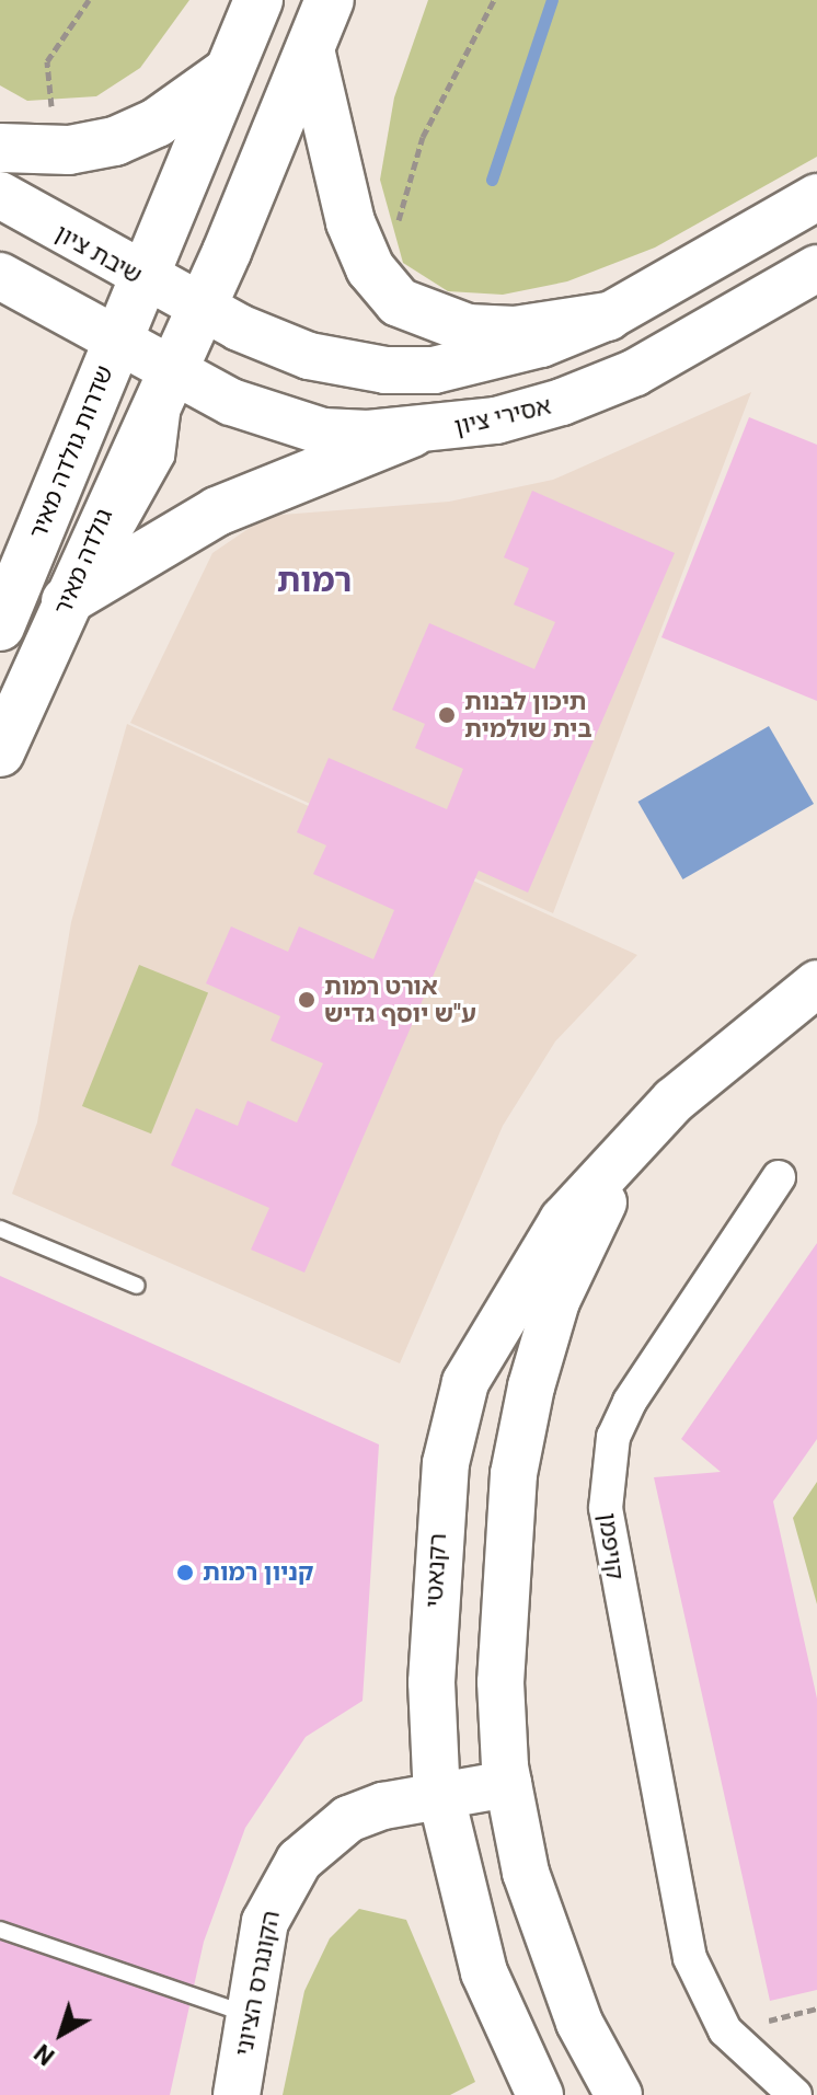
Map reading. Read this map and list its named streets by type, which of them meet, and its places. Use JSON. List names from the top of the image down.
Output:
{
  "streets": {
    "main road": ["שדרות גולדה מאיר", "גולדה מאיר"],
    "street": [
      "שיבת ציון",
      "אסירי ציון",
      "קויפמן",
      "רקנאטי",
      "הקונגרס הציוני"
    ]
  },
  "crossings": [
    ["שיבת ציון", "שדרות גולדה מאיר"],
    ["אסירי ציון", "גולדה מאיר"],
    ["רקנאטי", "הקונגרס הציוני"]
  ],
  "districts": ["רמות"],
  "places": ["תיכון לבנות בית שולמית", "אורט רמות ע\"ש יוסף גדיש", "קניון רמות"],
  "north": "bottom left"
}
